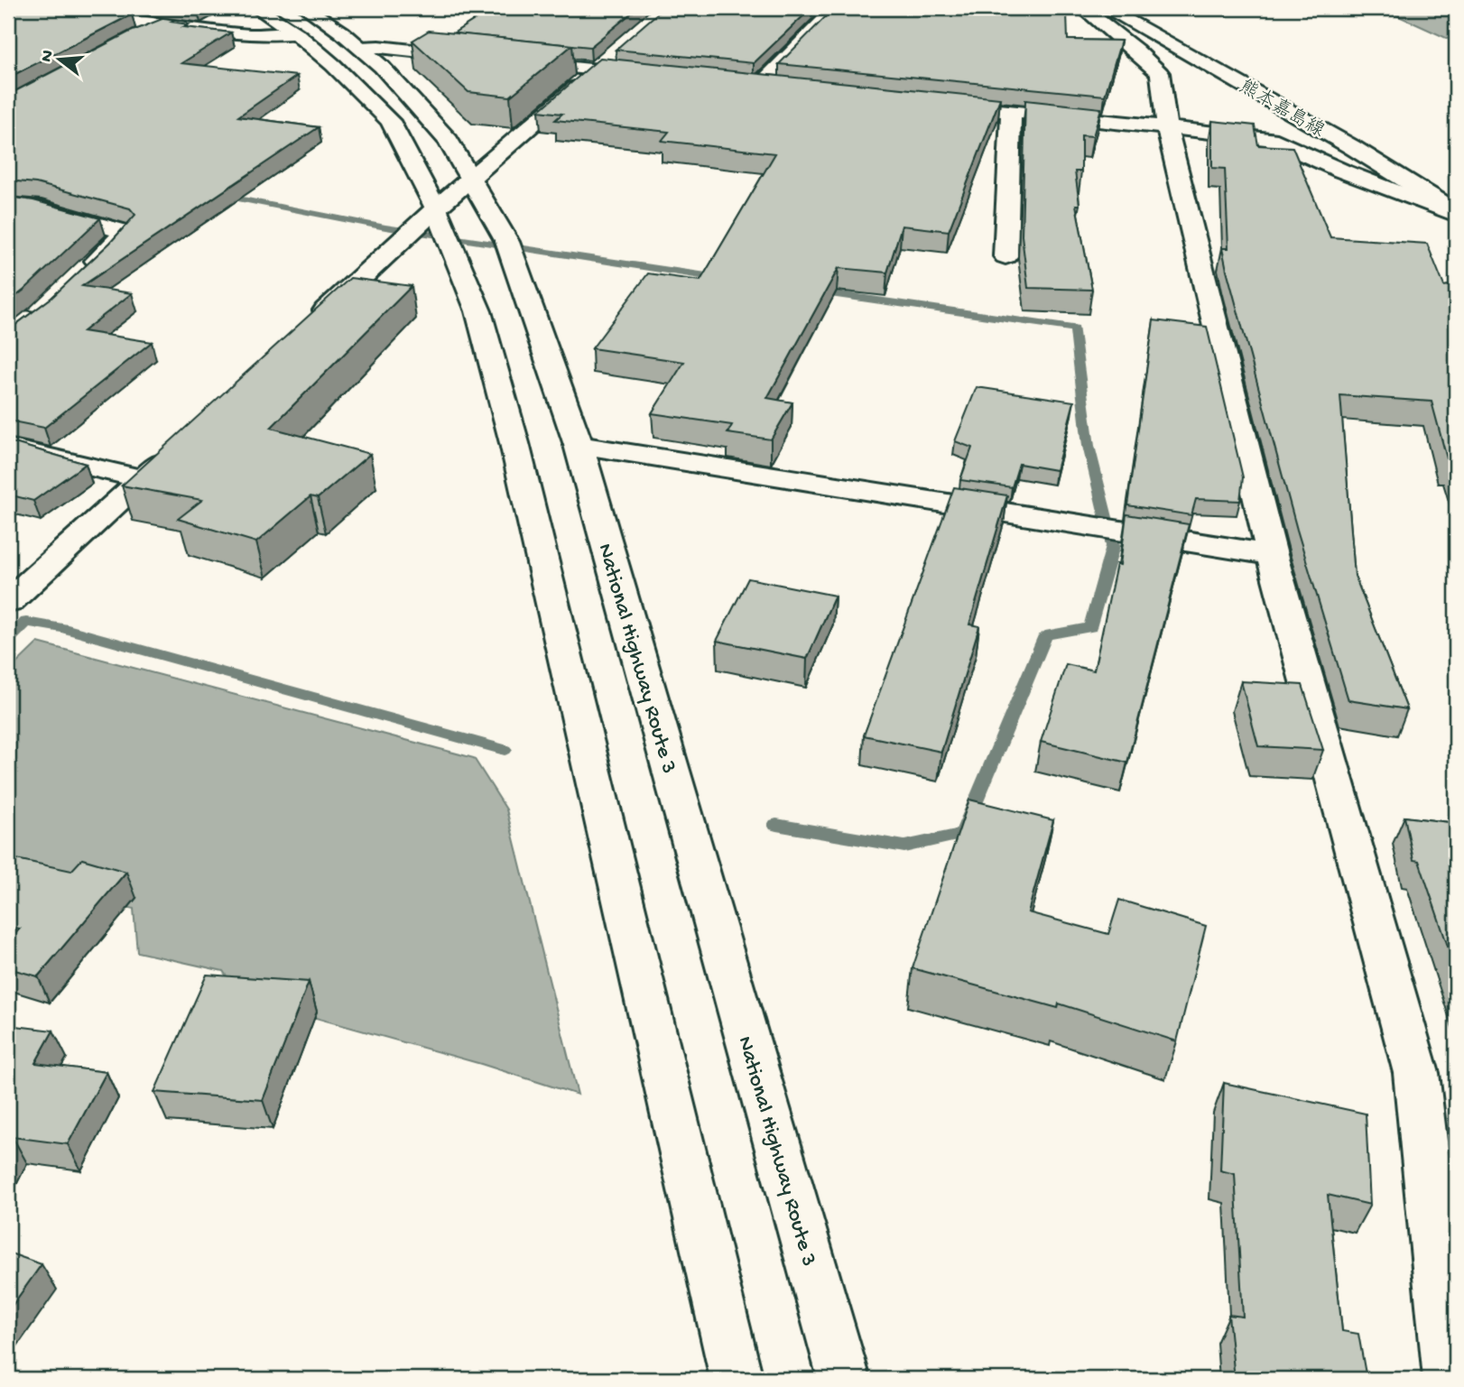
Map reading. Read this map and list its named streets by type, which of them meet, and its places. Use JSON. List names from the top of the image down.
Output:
{
  "streets": {
    "main road": ["熊本嘉島線", "National Highway Route 3"]
  },
  "north": "left"
}
